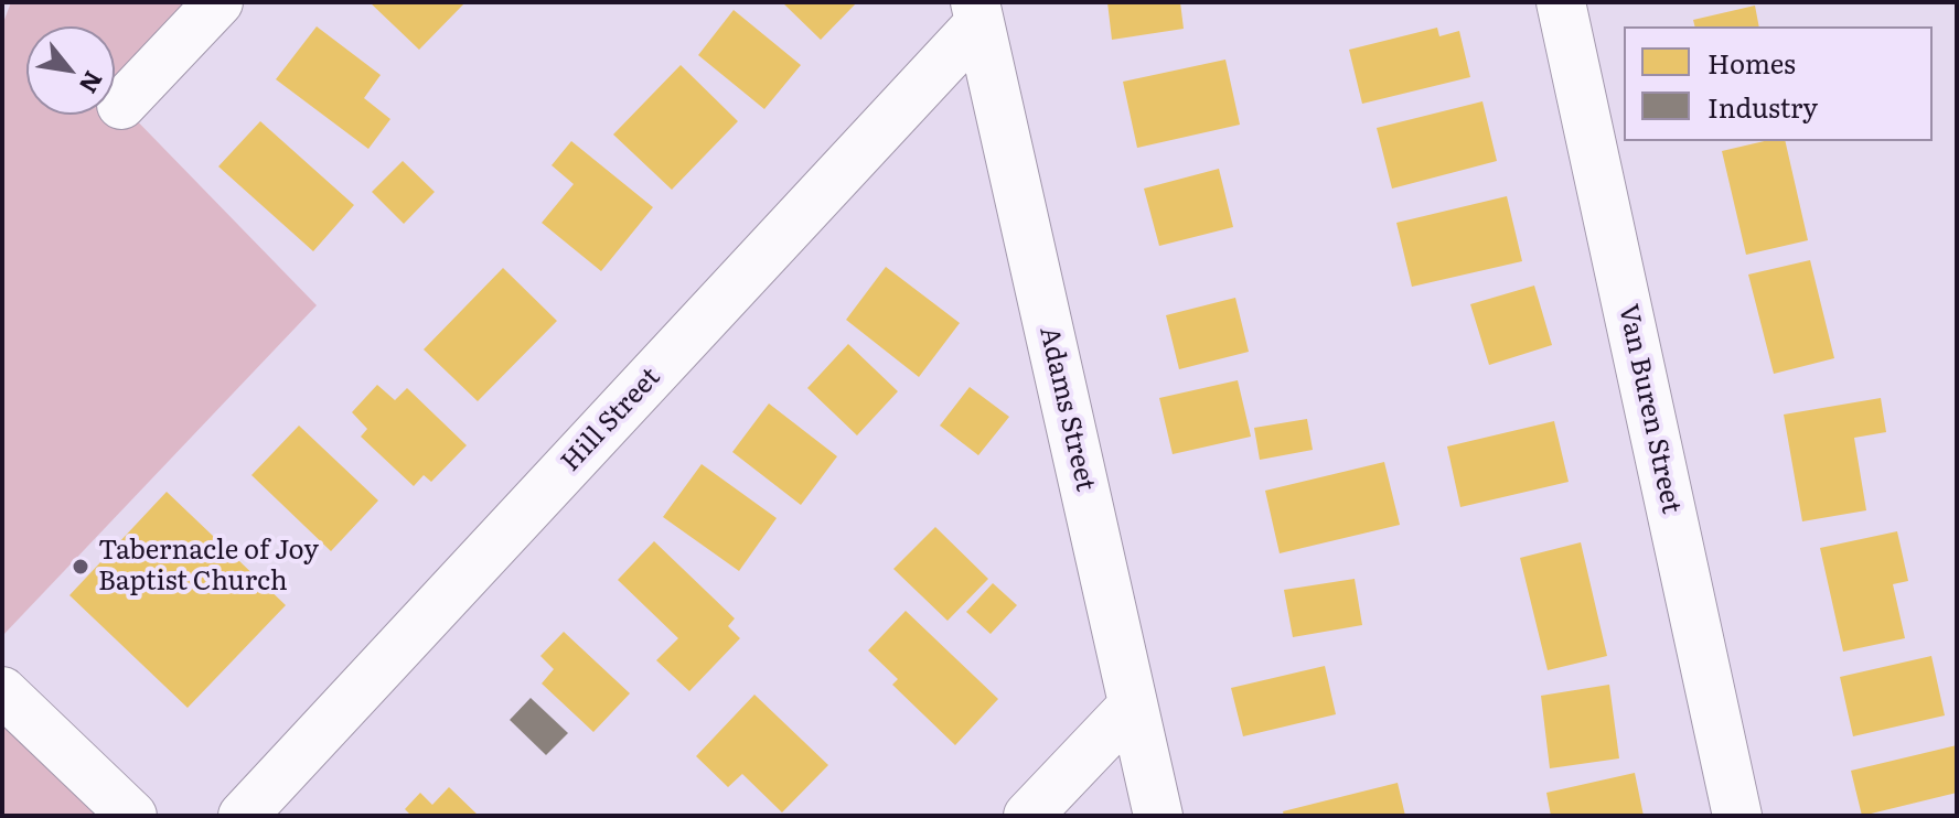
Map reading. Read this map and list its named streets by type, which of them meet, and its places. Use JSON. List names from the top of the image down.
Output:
{
  "streets": {
    "street": ["Adams Street", "Van Buren Street", "Hill Street"]
  },
  "crossings": [
    ["Adams Street", "Hill Street"]
  ],
  "places": ["Tabernacle of Joy Baptist Church"],
  "legend": ["Homes", "Industry"],
  "north": "bottom right"
}
